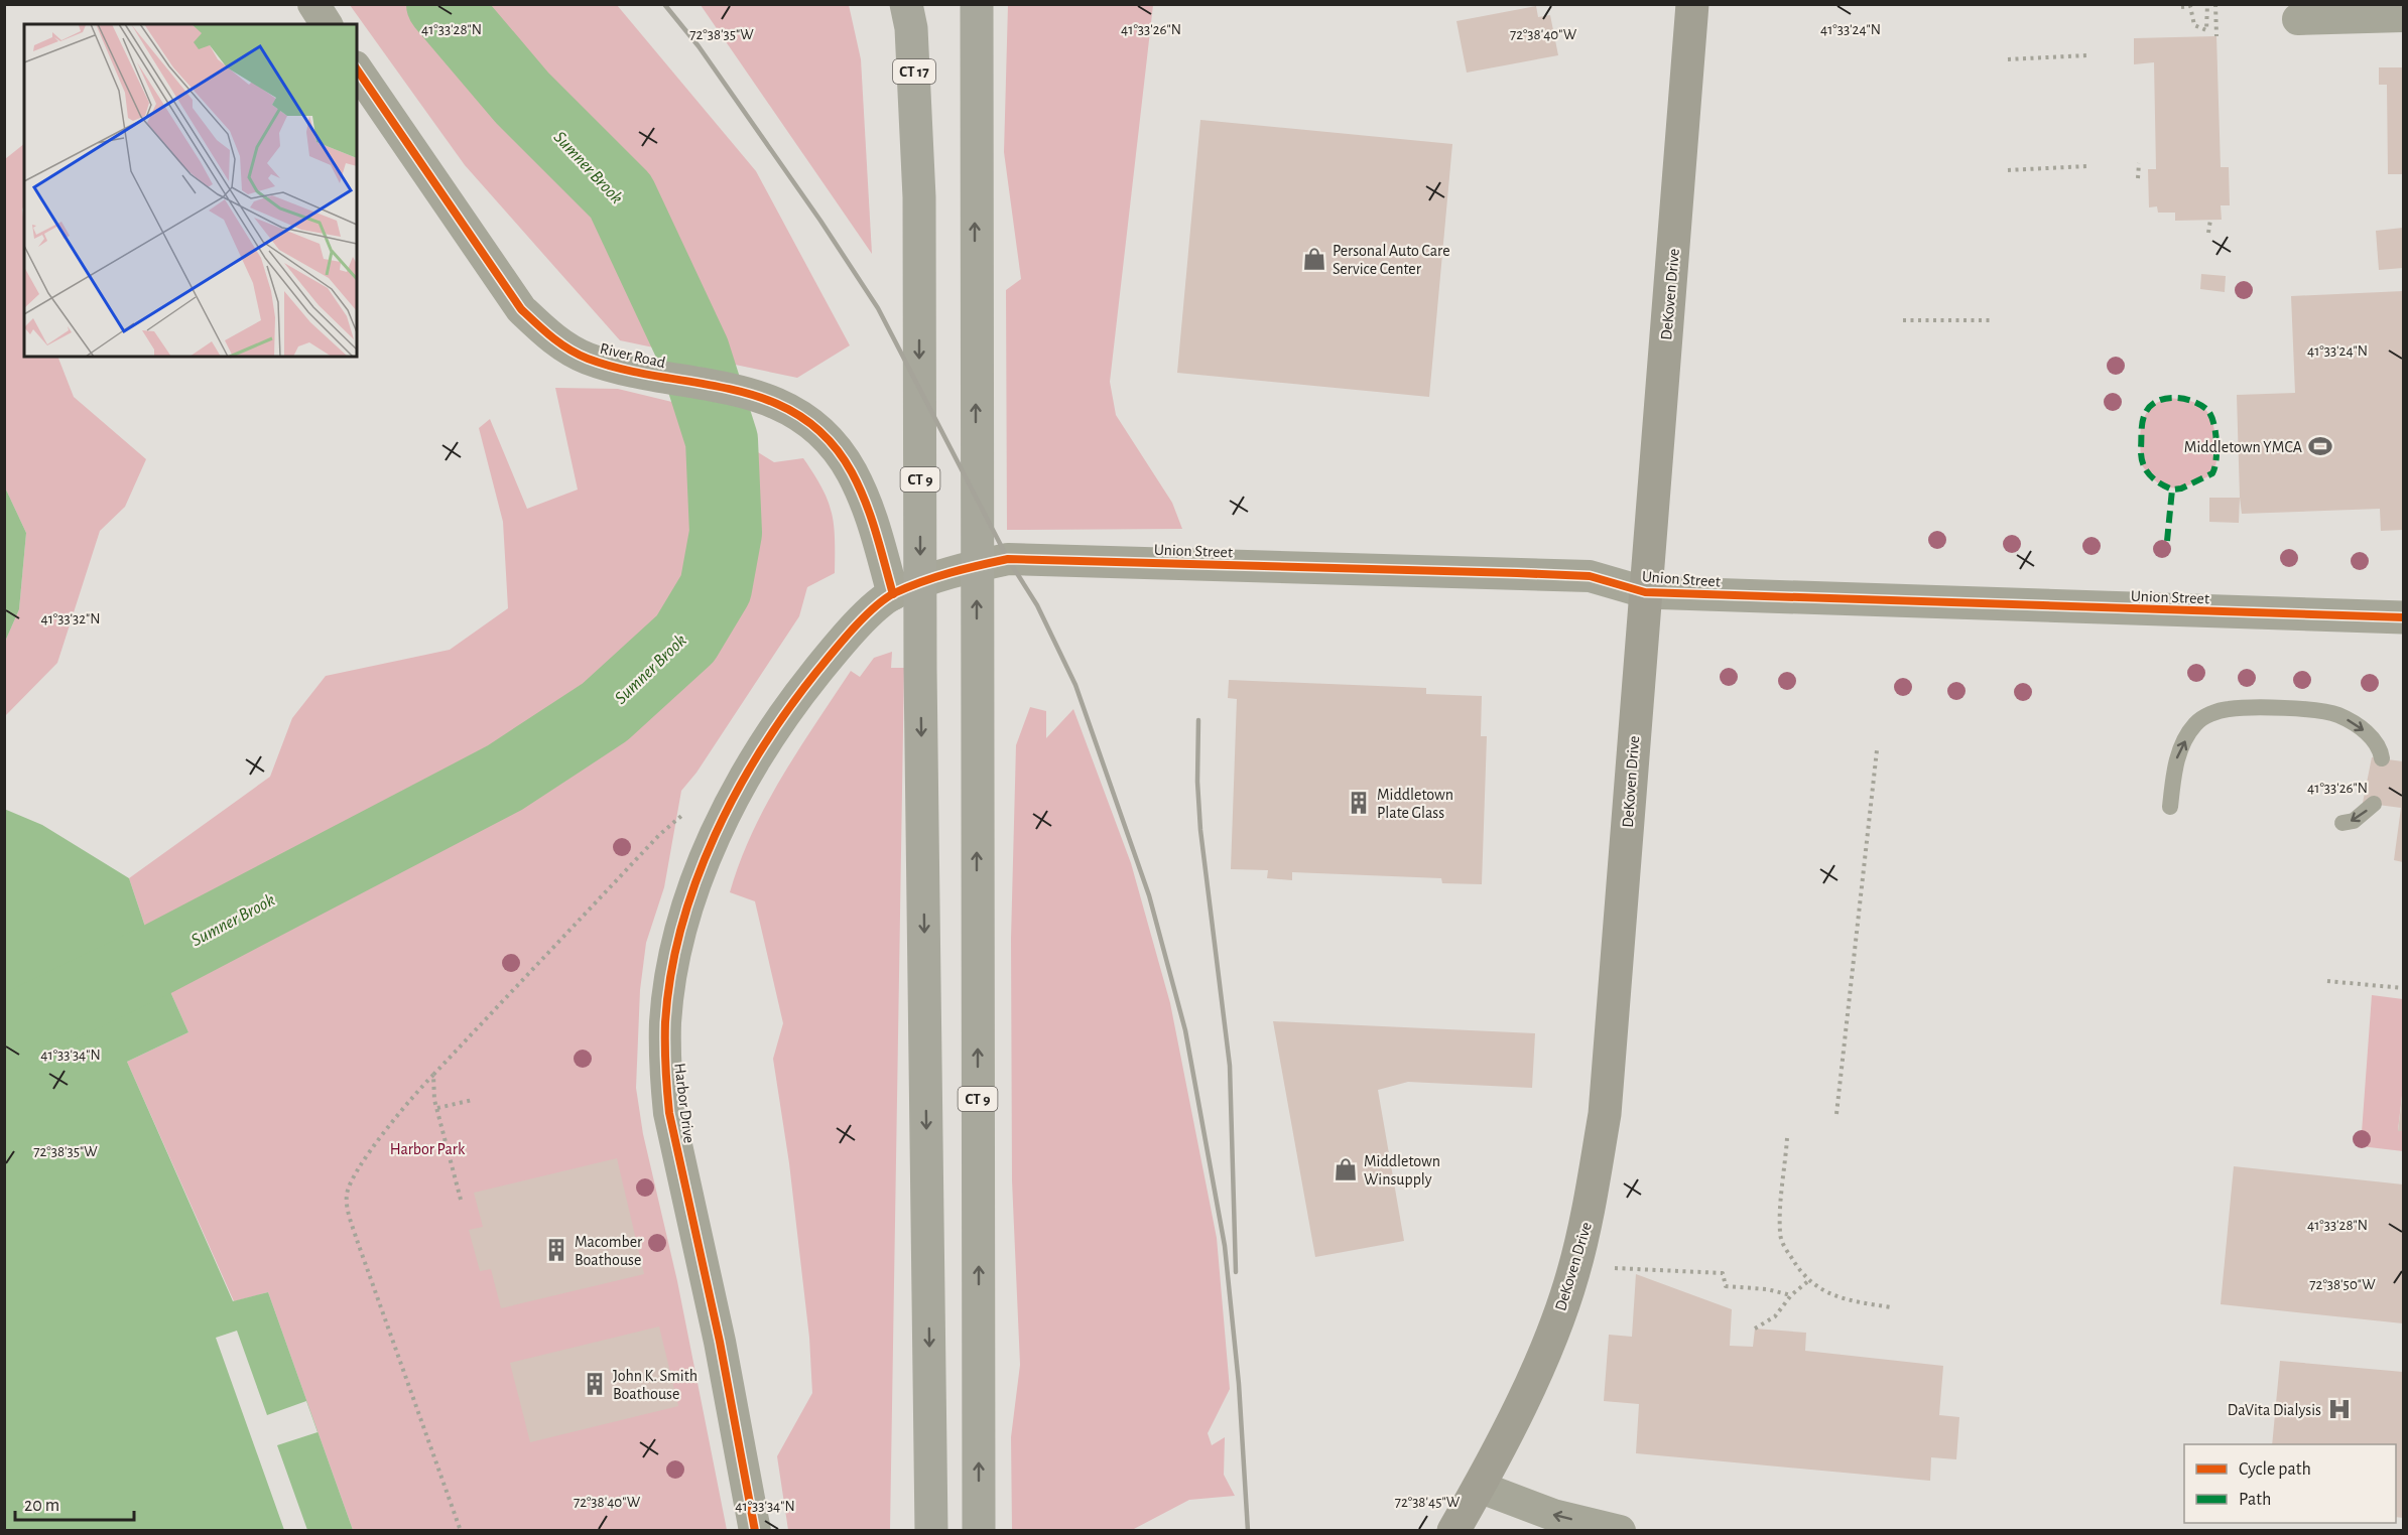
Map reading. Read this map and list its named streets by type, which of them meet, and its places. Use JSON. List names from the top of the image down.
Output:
{
  "streets": {
    "highway": ["CT 17", "CT 9"],
    "main road": ["DeKoven Drive"],
    "street": ["River Road", "Union Street", "Harbor Drive"]
  },
  "crossings": [
    ["CT 17", "CT 9"],
    ["DeKoven Drive", "Union Street"],
    ["River Road", "Union Street"],
    ["River Road", "Harbor Drive"],
    ["Union Street", "Harbor Drive"]
  ],
  "water": ["Sumner Brook"],
  "parks": ["Harbor Park"],
  "places": {
    "shop": ["Personal Auto Care Service Center", "Middletown Winsupply"],
    "sports": ["Middletown YMCA"],
    "building": ["Middletown Plate Glass", "Macomber Boathouse", "John K. Smith Boathouse"],
    "hospital": ["DaVita Dialysis"]
  },
  "legend": ["Cycle path", "Path"],
  "scale_bar": "20 m",
  "coordinates": [
    "41°33'24\"N",
    "41°33'28\"N",
    "41°33'26\"N",
    "72°38'35\"W",
    "72°38'40\"W",
    "41°33'32\"N",
    "41°33'34\"N",
    "72°38'50\"W",
    "72°38'45\"W"
  ]
}
